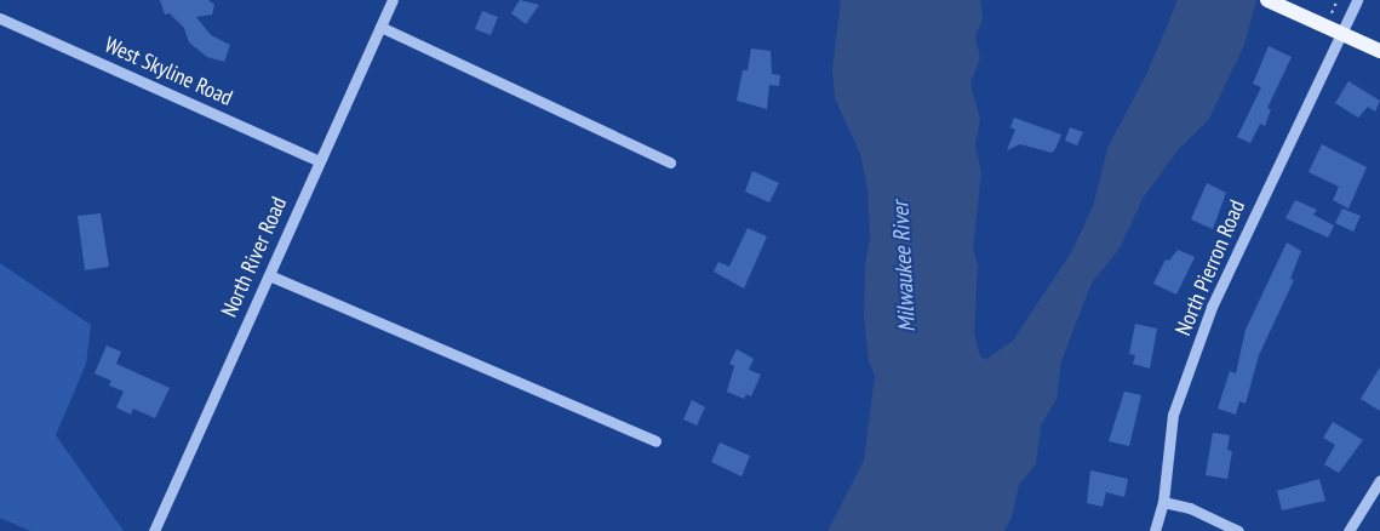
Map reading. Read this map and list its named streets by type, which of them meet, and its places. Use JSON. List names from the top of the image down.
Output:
{
  "streets": {
    "street": ["West Skyline Road", "North River Road", "North Pierron Road"]
  },
  "crossings": [
    ["West Skyline Road", "North River Road"]
  ],
  "water": ["Milwaukee River"]
}
